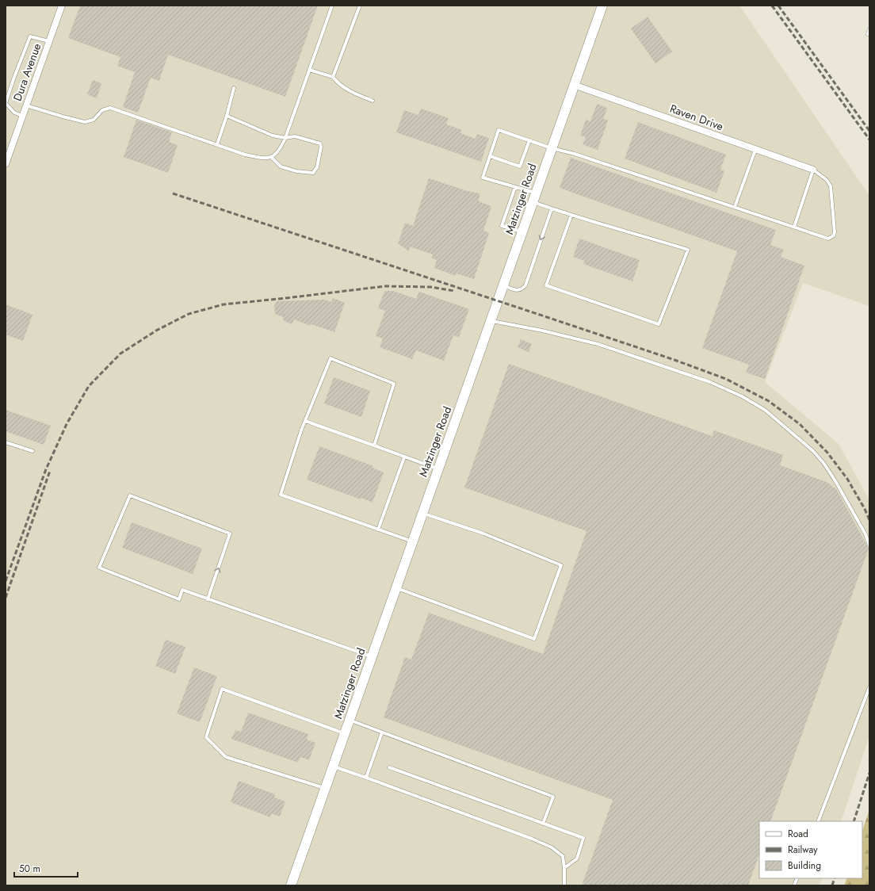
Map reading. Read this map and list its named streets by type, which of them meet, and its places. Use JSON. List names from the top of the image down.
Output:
{
  "streets": {
    "street": ["Dura Avenue", "Raven Drive", "Matzinger Road"]
  },
  "crossings": [
    ["Raven Drive", "Matzinger Road"]
  ],
  "legend": ["Road", "Railway", "Building"],
  "scale_bar": "50 m"
}
